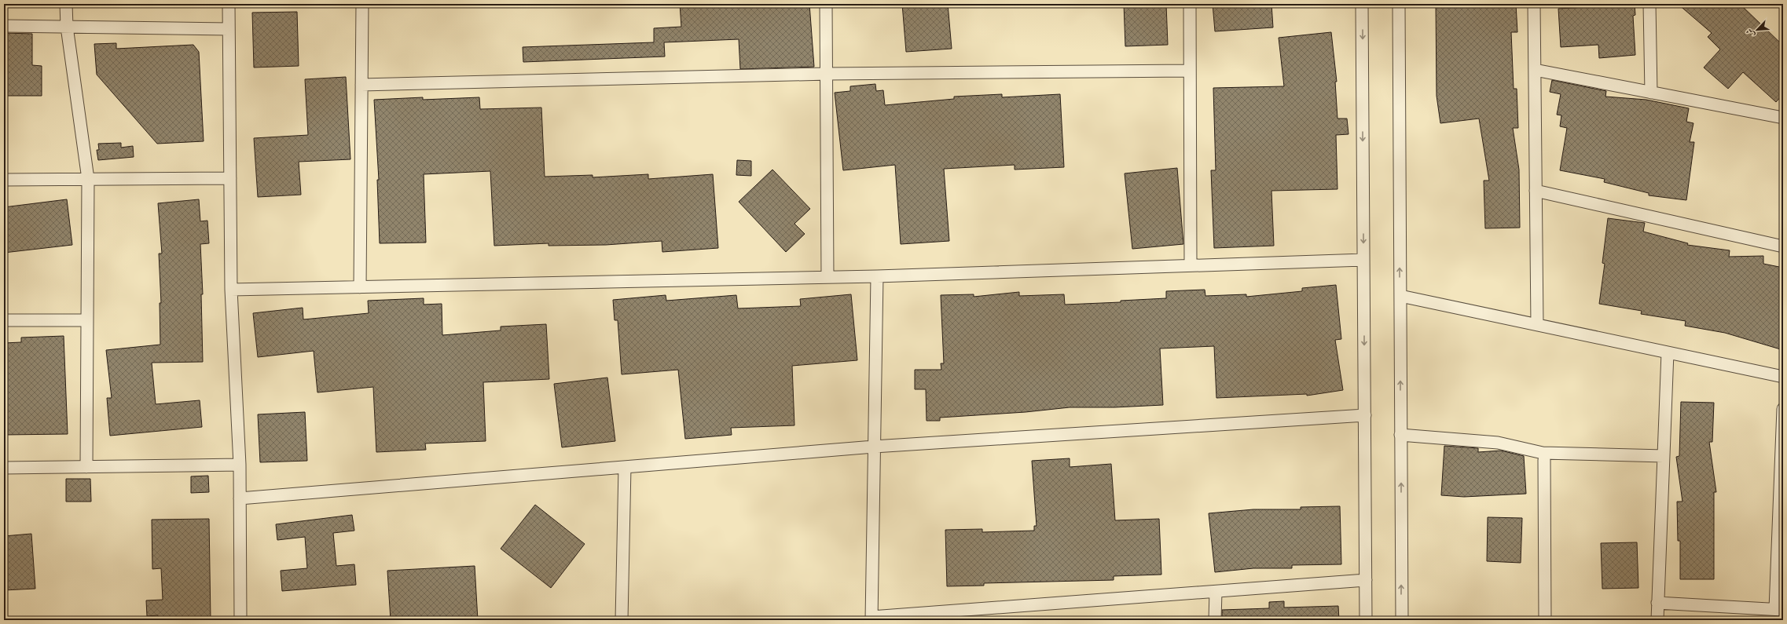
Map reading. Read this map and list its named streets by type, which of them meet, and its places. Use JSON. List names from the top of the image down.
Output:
{
  "north": "bottom left"
}
